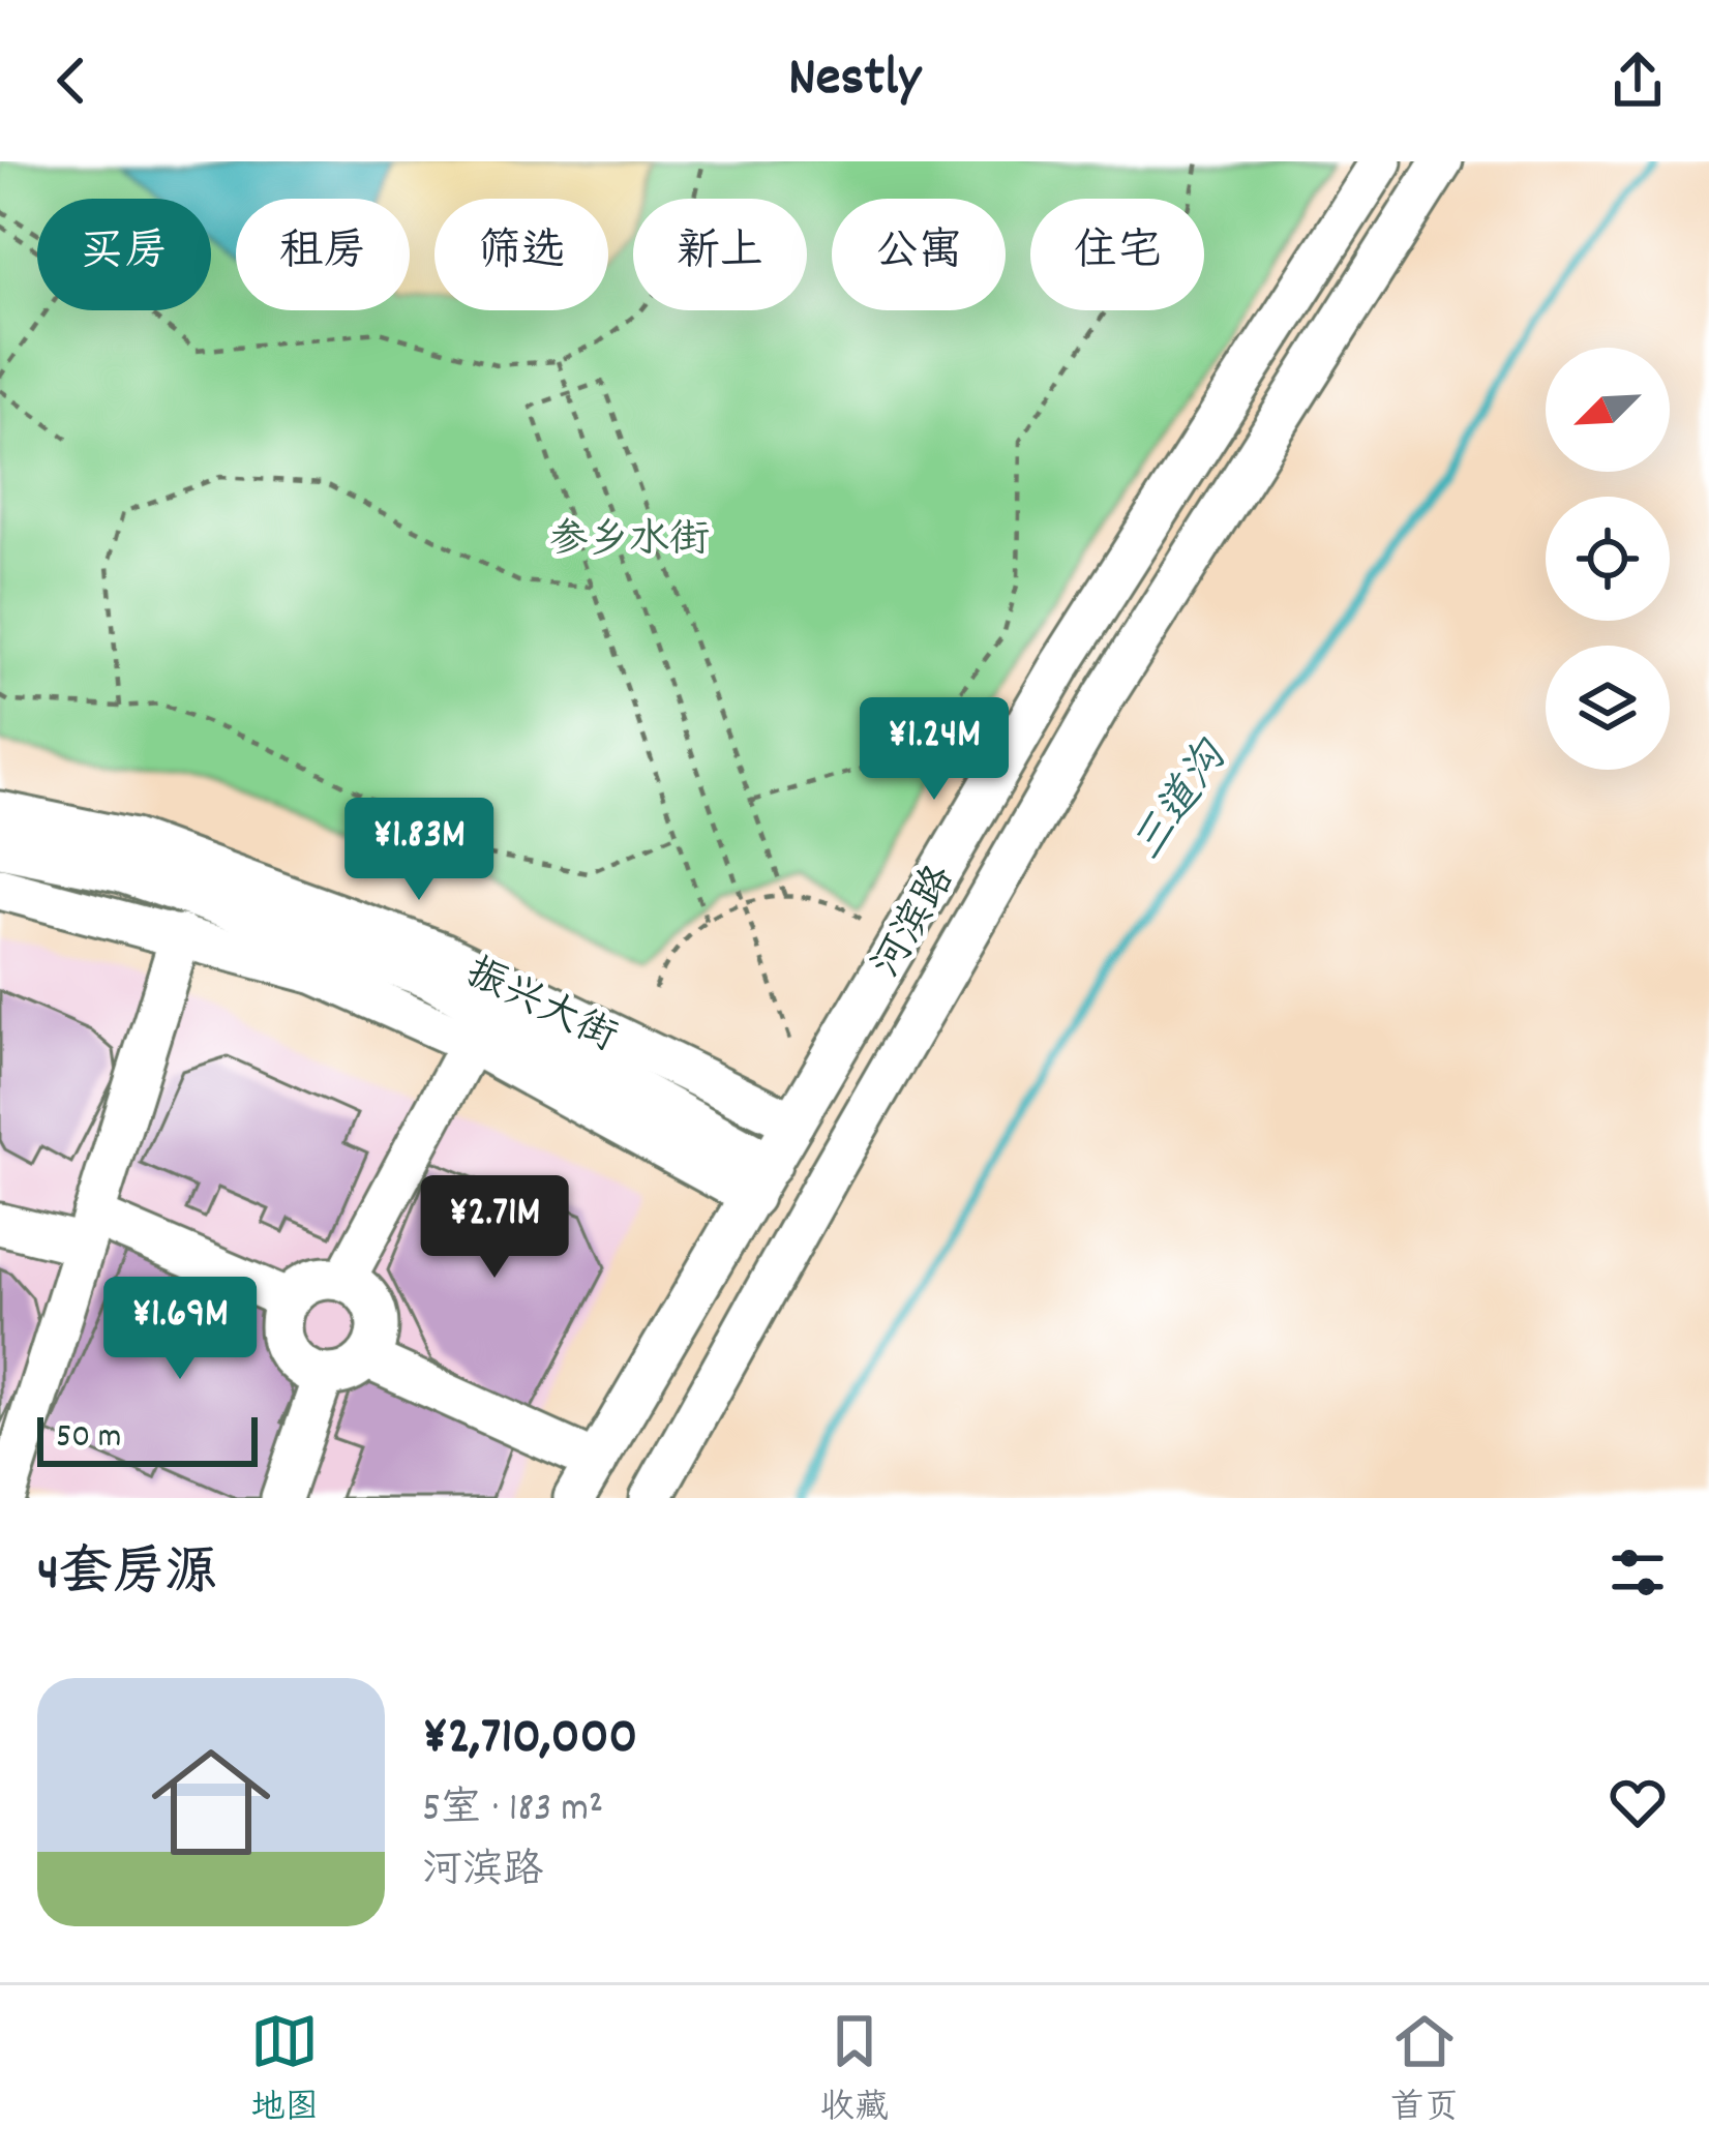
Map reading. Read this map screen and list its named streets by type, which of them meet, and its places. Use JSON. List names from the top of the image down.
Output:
{
  "streets": {
    "street": ["河滨路", "振兴大街"]
  },
  "crossings": [
    ["河滨路", "振兴大街"]
  ],
  "water": ["三道沟"],
  "parks": ["参乡水街"],
  "scale_bar": "50 m",
  "north": "bottom left",
  "page": {
    "header": "Nestly",
    "chip": [
      "买房",
      "租房",
      "筛选",
      "新上",
      "公寓",
      "住宅"
    ],
    "price": [
      "¥1.24M",
      "¥1.83M",
      "¥2.71M",
      "¥1.69M"
    ],
    "scale": "50 m",
    "heading": "4套房源",
    "list": [
      {
        "name": "¥2,710,000",
        "note": "5室 · 183 m² · 河滨路"
      }
    ],
    "tabs": ["地图", "收藏", "首页"]
  }
}
